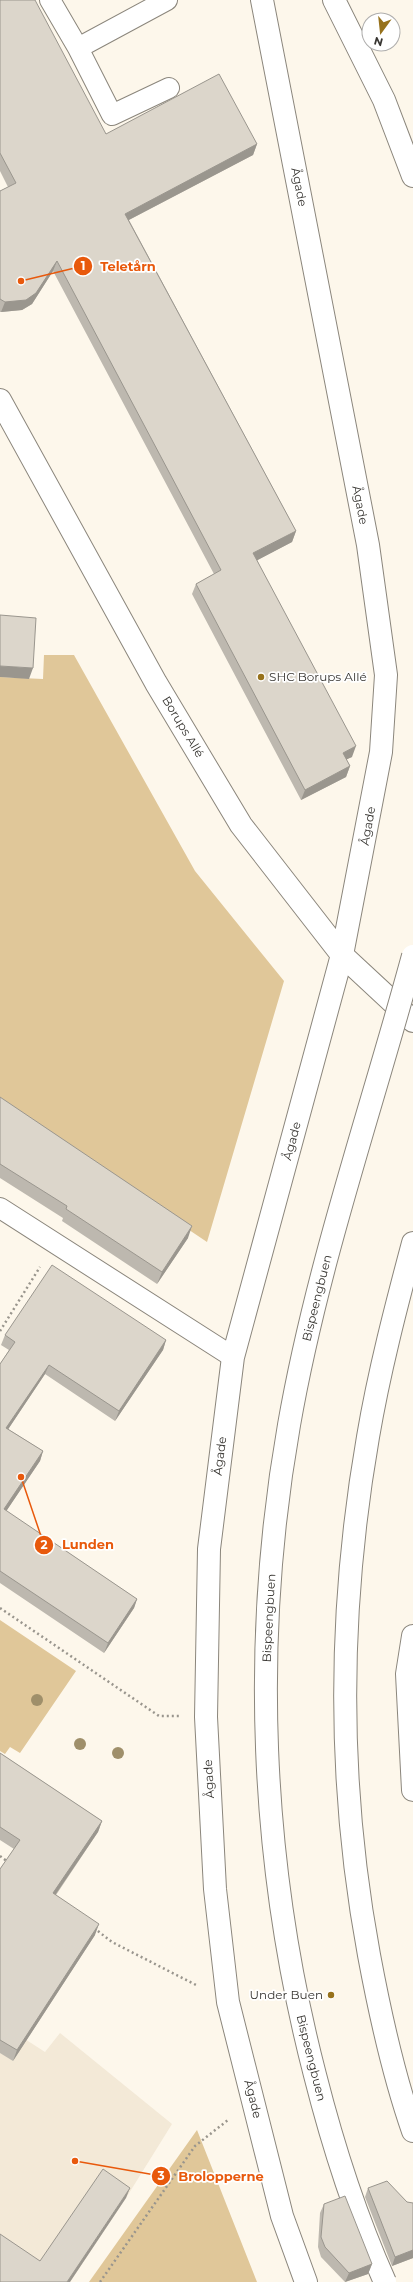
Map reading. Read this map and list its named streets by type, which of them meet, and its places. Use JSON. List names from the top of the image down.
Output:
{
  "streets": {
    "street": ["Ågade", "Borups Allé", "Bispeengbuen"]
  },
  "crossings": [
    ["Ågade", "Borups Allé"]
  ],
  "places": [
    "Teletårn",
    "SHC Borups Allé",
    "Lunden",
    "Under Buen",
    "Brolopperne"
  ],
  "north": "bottom"
}
